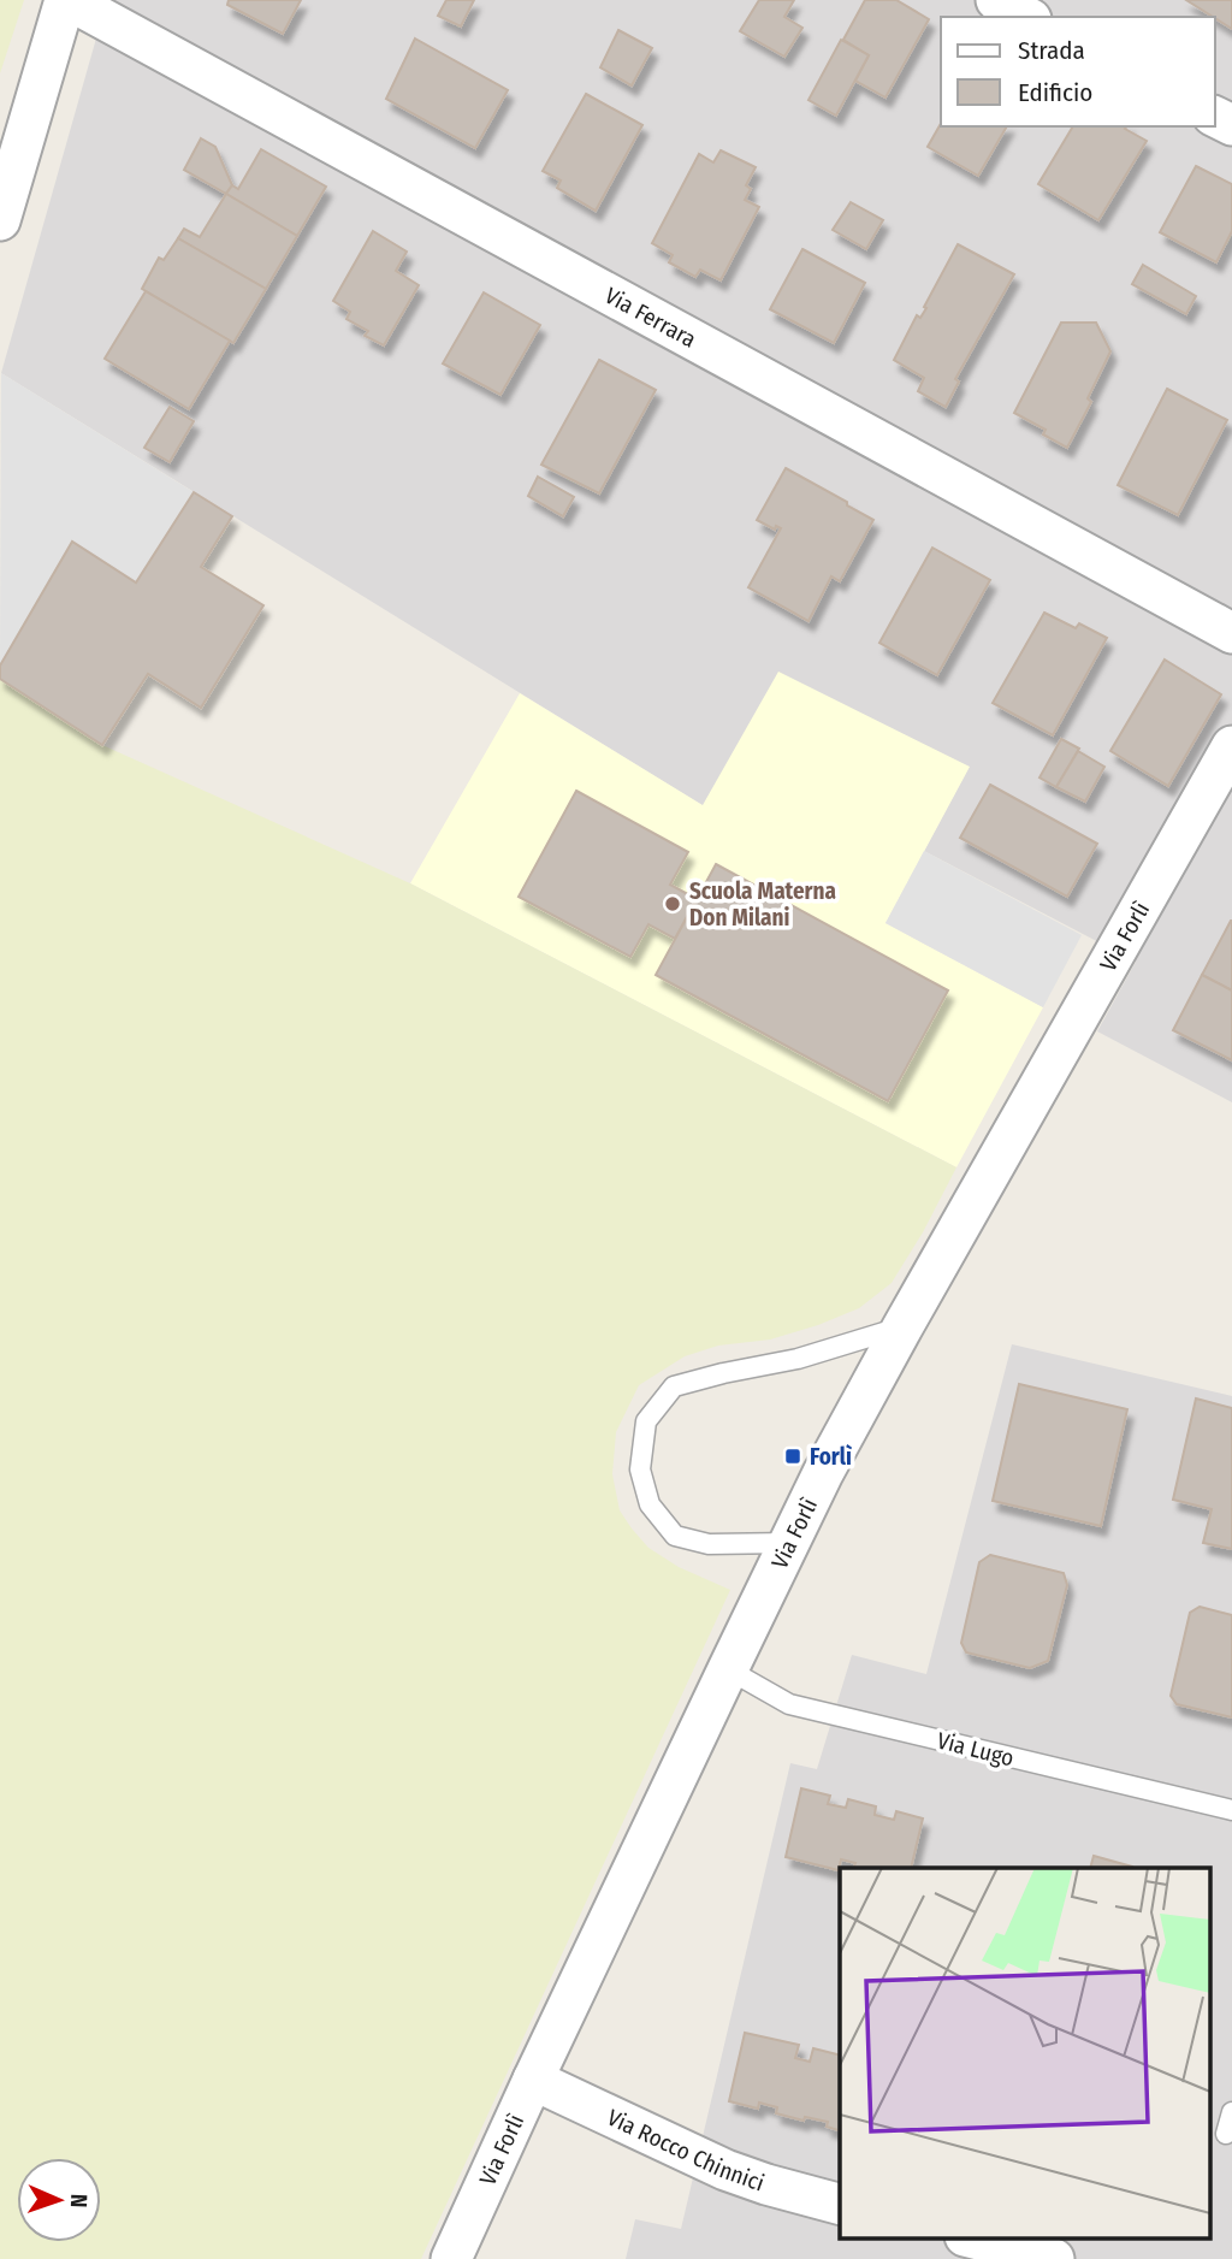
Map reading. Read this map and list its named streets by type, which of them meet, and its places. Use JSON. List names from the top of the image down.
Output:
{
  "streets": {
    "street": ["Via Ferrara", "Via Forlì", "Via Rocco Chinnici"],
    "lane": ["Via Lugo"]
  },
  "crossings": [
    ["Via Forlì", "Via Lugo"],
    ["Via Forlì", "Via Rocco Chinnici"]
  ],
  "places": {
    "other": ["Scuola Materna Don Milani"],
    "transit": ["Forlì"]
  },
  "legend": ["Strada", "Edificio"],
  "north": "right"
}
